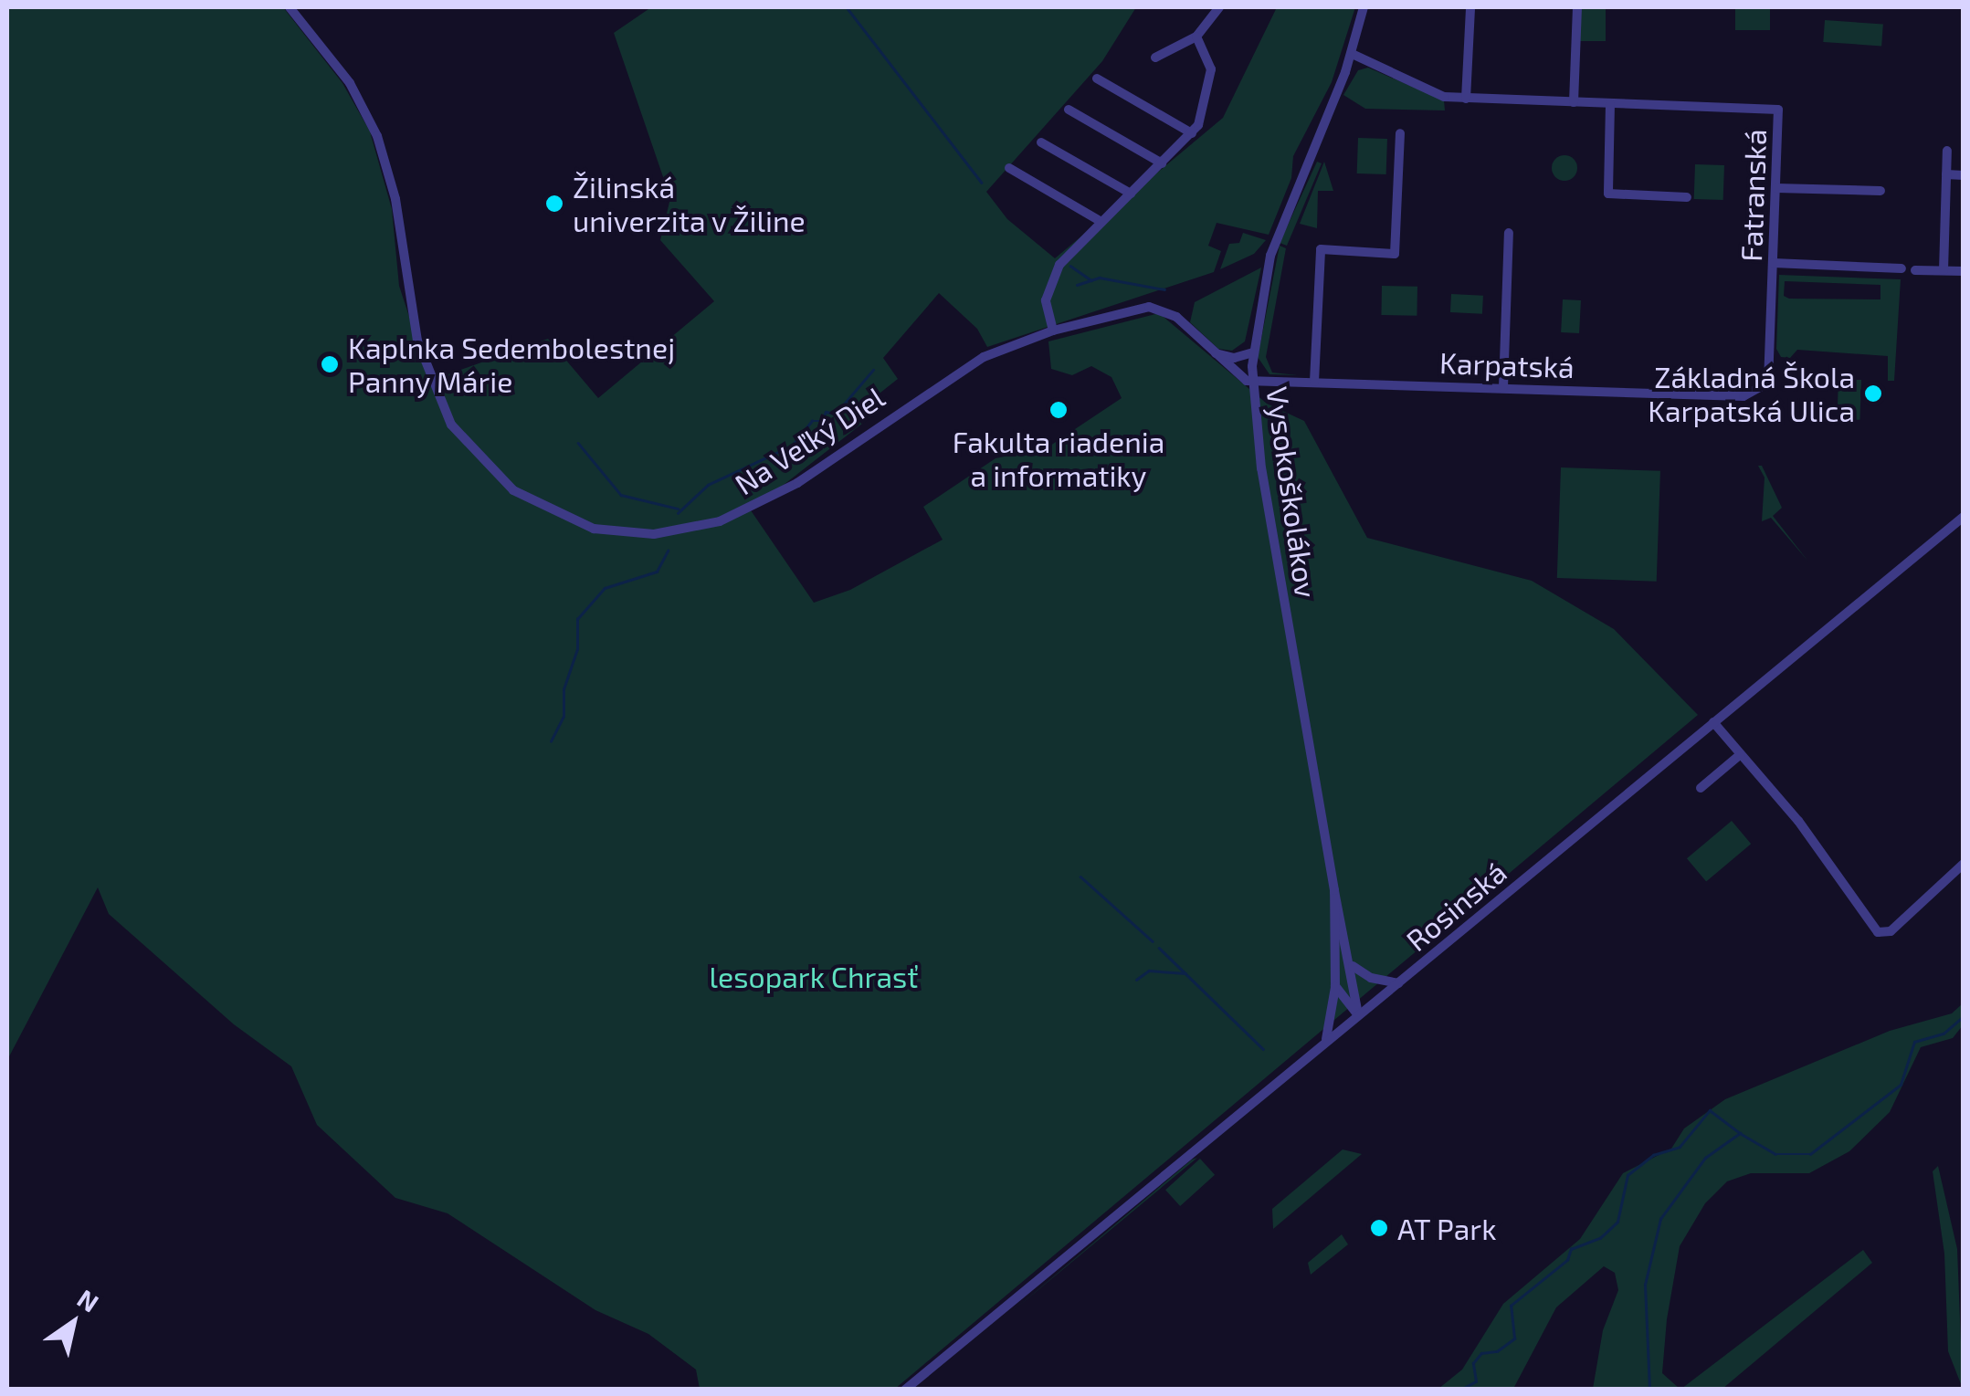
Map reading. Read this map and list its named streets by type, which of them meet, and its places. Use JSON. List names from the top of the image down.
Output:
{
  "streets": {
    "street": [
      "Fatranská",
      "Karpatská",
      "Na Veľký Diel",
      "Vysokoškolákov",
      "Rosinská"
    ]
  },
  "crossings": [
    ["Fatranská", "Karpatská"],
    ["Fatranská", "Vysokoškolákov"],
    ["Karpatská", "Na Veľký Diel"],
    ["Karpatská", "Vysokoškolákov"],
    ["Na Veľký Diel", "Vysokoškolákov"],
    ["Vysokoškolákov", "Rosinská"]
  ],
  "parks": ["lesopark Chrasť"],
  "places": [
    "Žilinská univerzita v Žiline",
    "Kaplnka Sedembolestnej Panny Márie",
    "Základná Škola Karpatská Ulica",
    "Fakulta riadenia a informatiky",
    "AT Park"
  ],
  "north": "top right"
}
